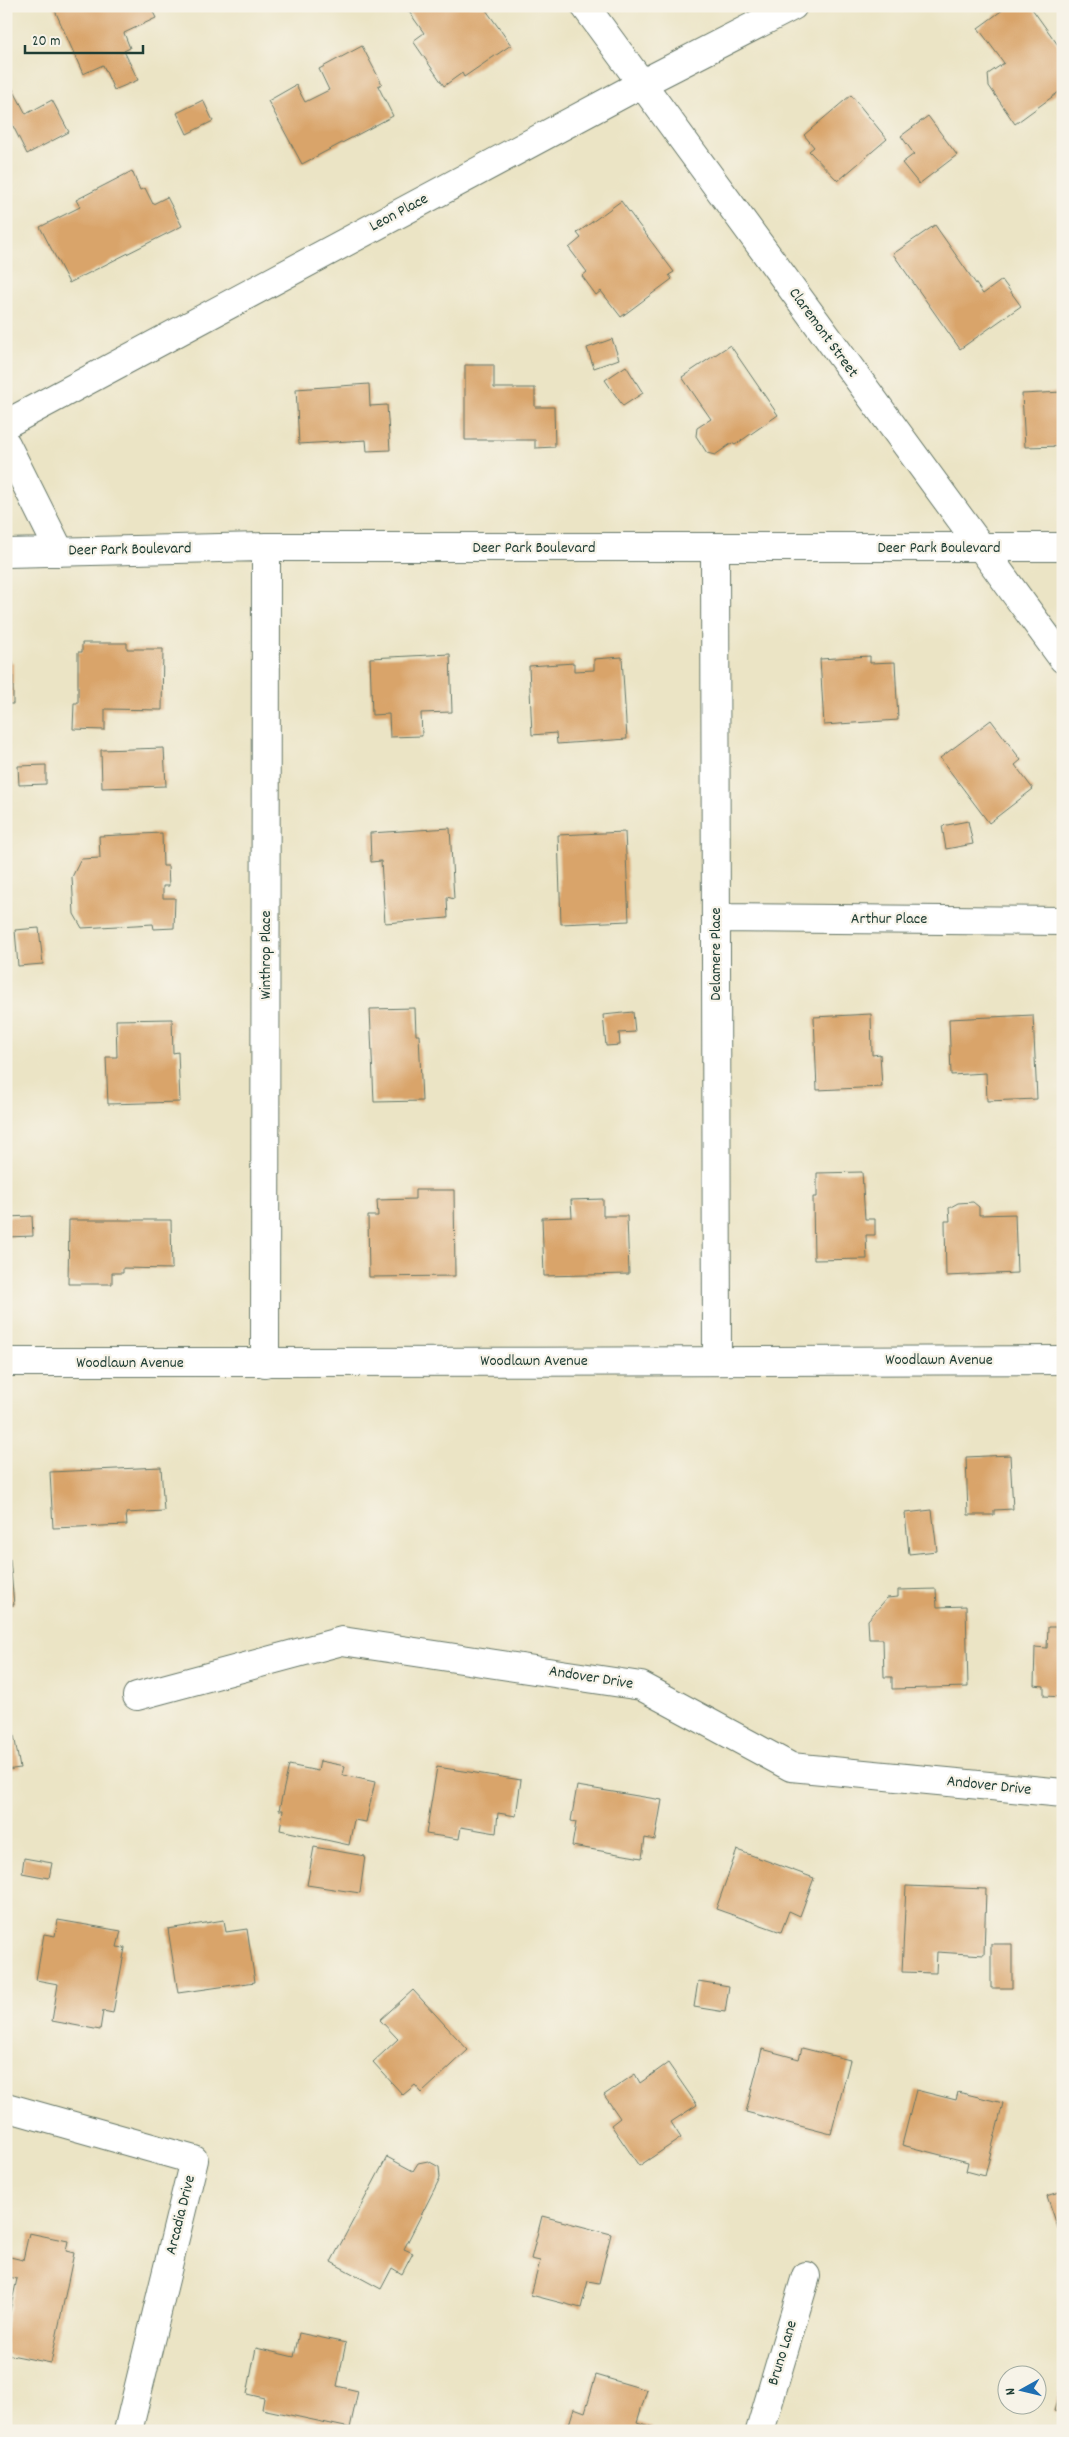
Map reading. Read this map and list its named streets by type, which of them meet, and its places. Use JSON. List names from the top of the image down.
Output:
{
  "streets": {
    "street": [
      "Leon Place",
      "Claremont Street",
      "Deer Park Boulevard",
      "Arthur Place",
      "Delamere Place",
      "Winthrop Place",
      "Woodlawn Avenue",
      "Andover Drive",
      "Arcadia Drive",
      "Bruno Lane"
    ]
  },
  "crossings": [
    ["Leon Place", "Claremont Street"],
    ["Claremont Street", "Deer Park Boulevard"],
    ["Deer Park Boulevard", "Delamere Place"],
    ["Deer Park Boulevard", "Winthrop Place"],
    ["Arthur Place", "Delamere Place"],
    ["Delamere Place", "Woodlawn Avenue"],
    ["Winthrop Place", "Woodlawn Avenue"]
  ],
  "scale_bar": "20 m",
  "north": "left"
}
